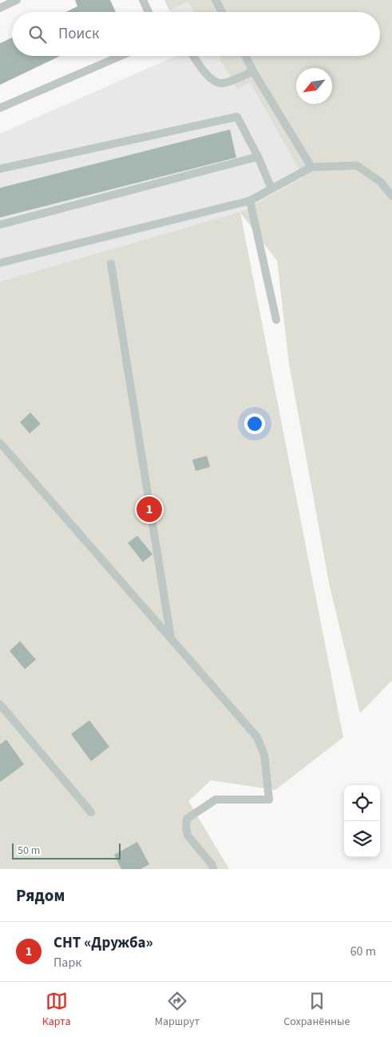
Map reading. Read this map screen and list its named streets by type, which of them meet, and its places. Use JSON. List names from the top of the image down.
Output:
{
  "scale_bar": "50 m",
  "north": "bottom left",
  "page": {
    "search": "Поиск",
    "pins": "1",
    "scale": "50 m",
    "heading": "Рядом",
    "list": [
      {
        "mark": "1",
        "name": "СНТ «Дружба»",
        "note": "Парк",
        "value": "60 m"
      }
    ],
    "nav": ["Карта", "Маршрут", "Сохранённые"]
  }
}
